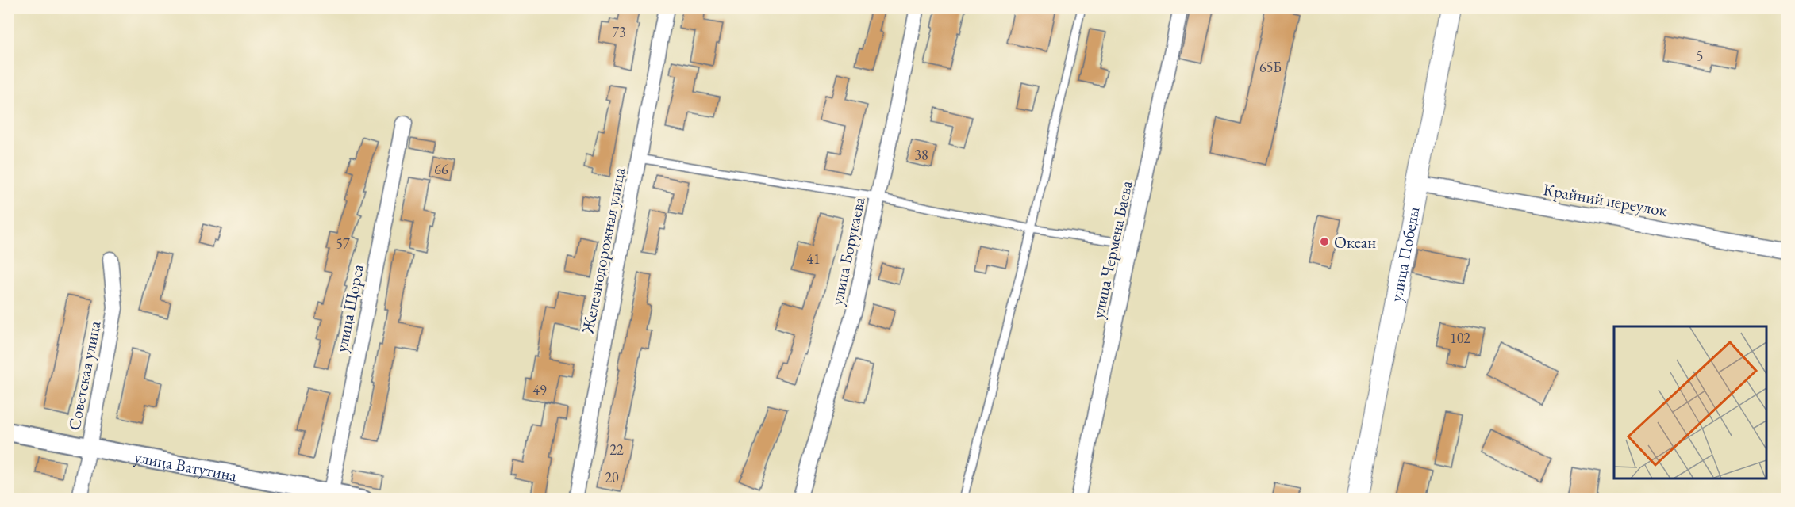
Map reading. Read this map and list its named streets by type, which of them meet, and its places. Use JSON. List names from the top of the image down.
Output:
{
  "streets": {
    "main road": ["улица Победы"],
    "street": [
      "Крайний переулок",
      "улица Чермена Баева",
      "Железнодорожная улица",
      "улица Борукаева",
      "улица Щорса",
      "Советская улица",
      "улица Ватутина"
    ]
  },
  "crossings": [
    ["Крайний переулок", "улица Победы"],
    ["улица Щорса", "улица Ватутина"],
    ["Советская улица", "улица Ватутина"]
  ],
  "places": ["Океан"],
  "house_numbers": [
    "73",
    "5",
    "65Б",
    "38",
    "66",
    "57",
    "41",
    "102",
    "49",
    "22",
    "20"
  ]
}
